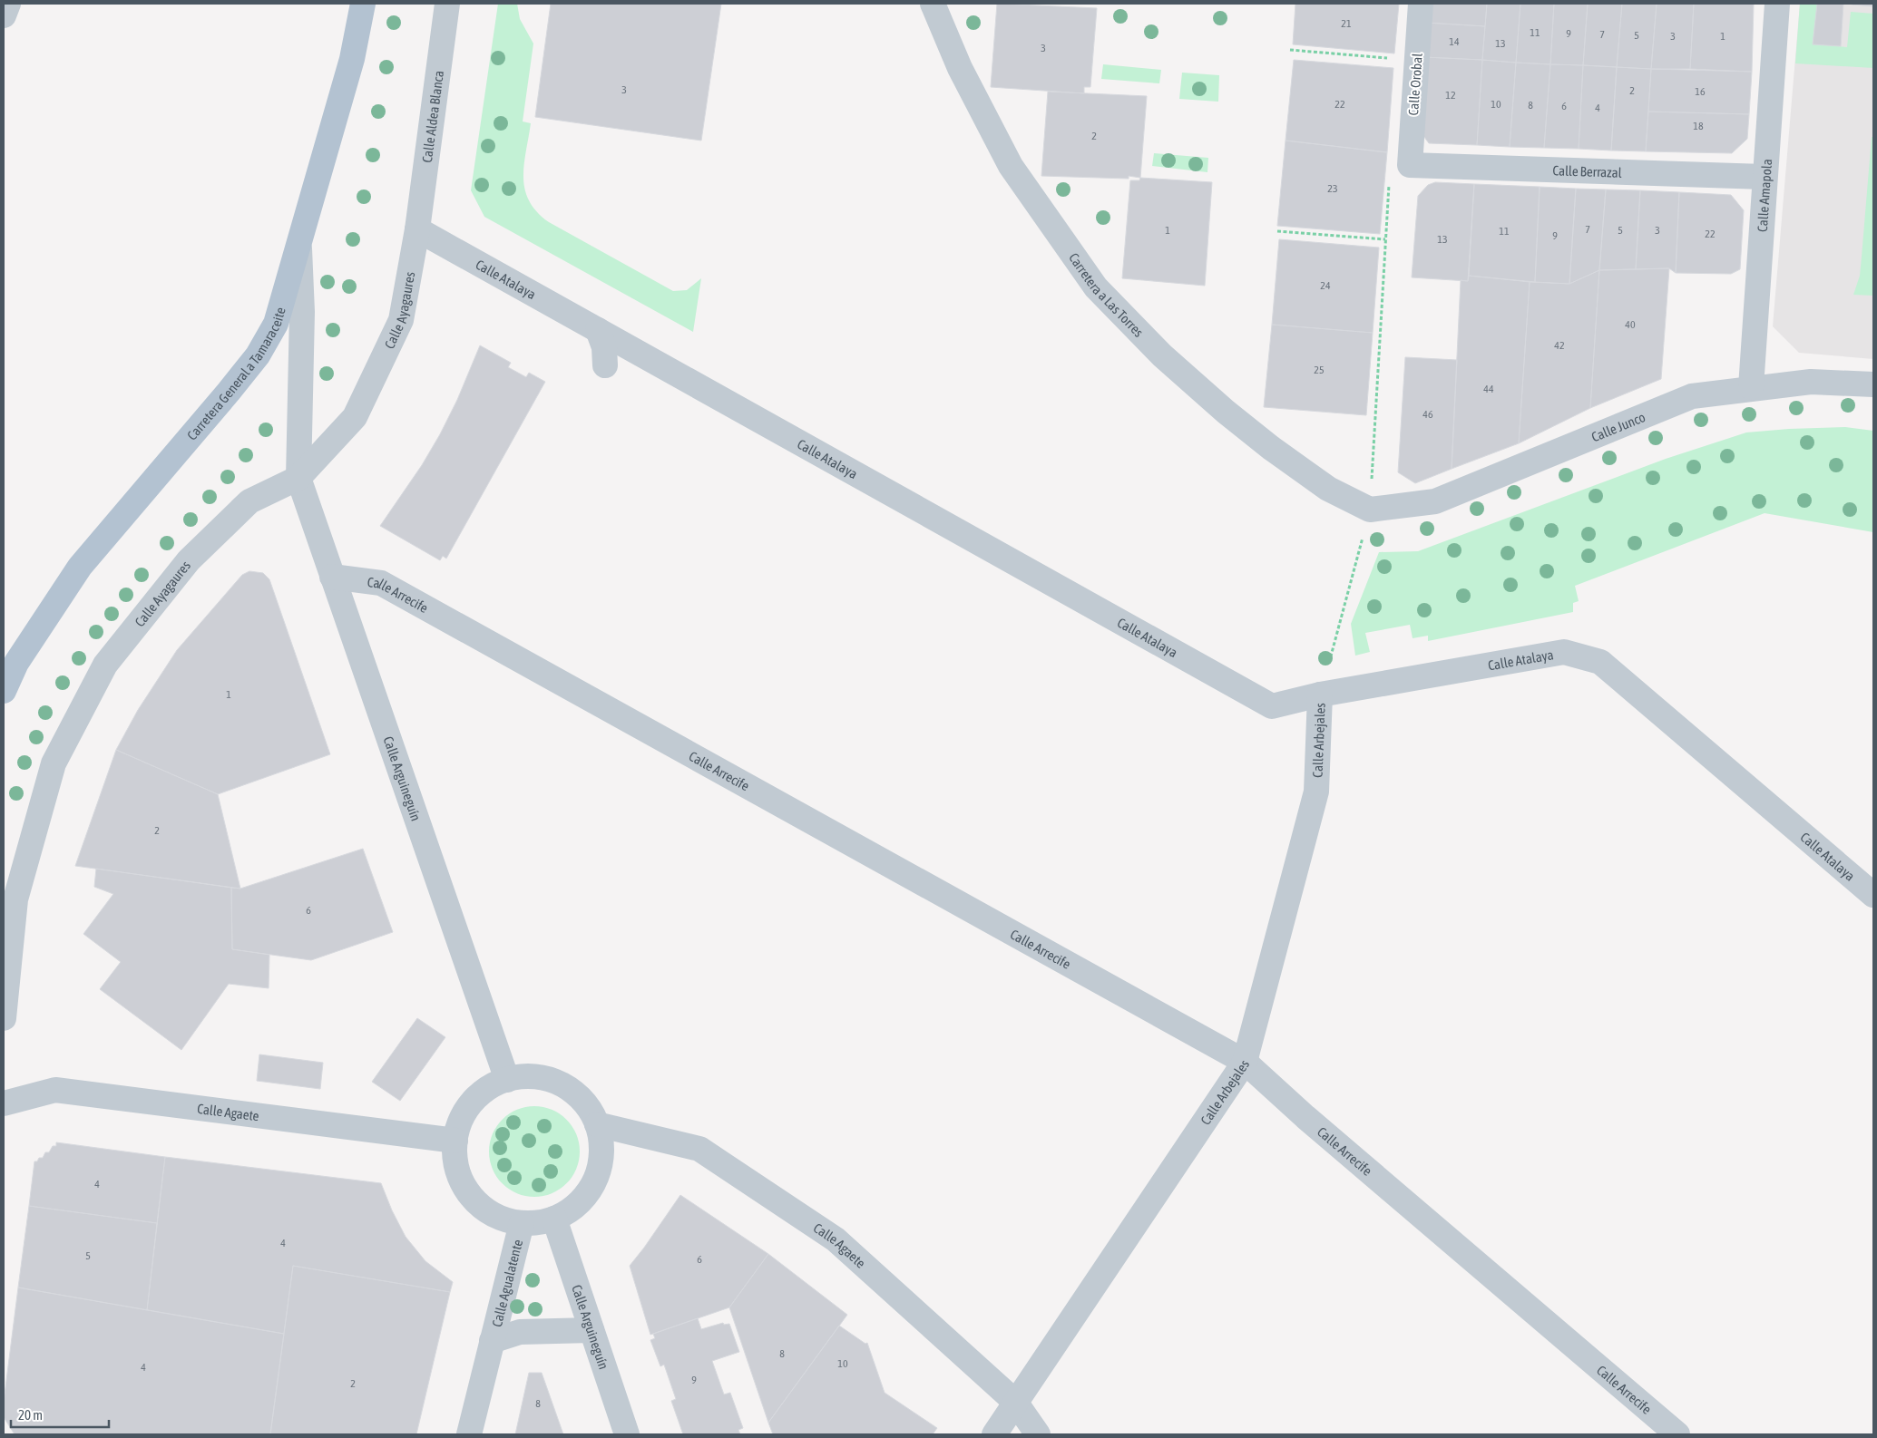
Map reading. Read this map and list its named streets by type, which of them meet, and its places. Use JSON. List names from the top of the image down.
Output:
{
  "streets": {
    "main road": ["Carretera General a Tamaraceite"],
    "street": [
      "Calle Orobal",
      "Calle Aldea Blanca",
      "Calle Berrazal",
      "Calle Amapola",
      "Calle Atalaya",
      "Carretera a Las Torres",
      "Calle Ayagaures",
      "Calle Junco",
      "Calle Arrecife",
      "Calle Arbejales",
      "Calle Arguineguín",
      "Calle Agaete",
      "Calle Agualatente"
    ]
  },
  "crossings": [
    ["Calle Orobal", "Calle Berrazal"],
    ["Calle Aldea Blanca", "Calle Atalaya"],
    ["Calle Aldea Blanca", "Calle Ayagaures"],
    ["Calle Berrazal", "Calle Amapola"],
    ["Calle Amapola", "Calle Junco"],
    ["Calle Atalaya", "Calle Ayagaures"],
    ["Calle Atalaya", "Calle Arbejales"],
    ["Carretera a Las Torres", "Calle Junco"],
    ["Calle Ayagaures", "Calle Arguineguín"],
    ["Calle Arrecife", "Calle Arbejales"],
    ["Calle Arrecife", "Calle Arguineguín"],
    ["Calle Arbejales", "Calle Agaete"],
    ["Calle Arguineguín", "Calle Agaete"],
    ["Calle Arguineguín", "Calle Agualatente"],
    ["Calle Agaete", "Calle Agualatente"]
  ],
  "house_numbers": [
    "21",
    "11",
    "9",
    "7",
    "5",
    "3",
    "1",
    "14",
    "13",
    "3",
    "3",
    "2",
    "16",
    "12",
    "22",
    "10",
    "8",
    "6",
    "4",
    "18",
    "2",
    "23",
    "7",
    "1",
    "5",
    "3",
    "11",
    "22",
    "9",
    "13",
    "24",
    "40",
    "42",
    "25",
    "44",
    "46",
    "1",
    "2",
    "6",
    "4",
    "4",
    "5",
    "6",
    "8",
    "10",
    "4",
    "9",
    "2",
    "8"
  ],
  "scale_bar": "20 m"
}
